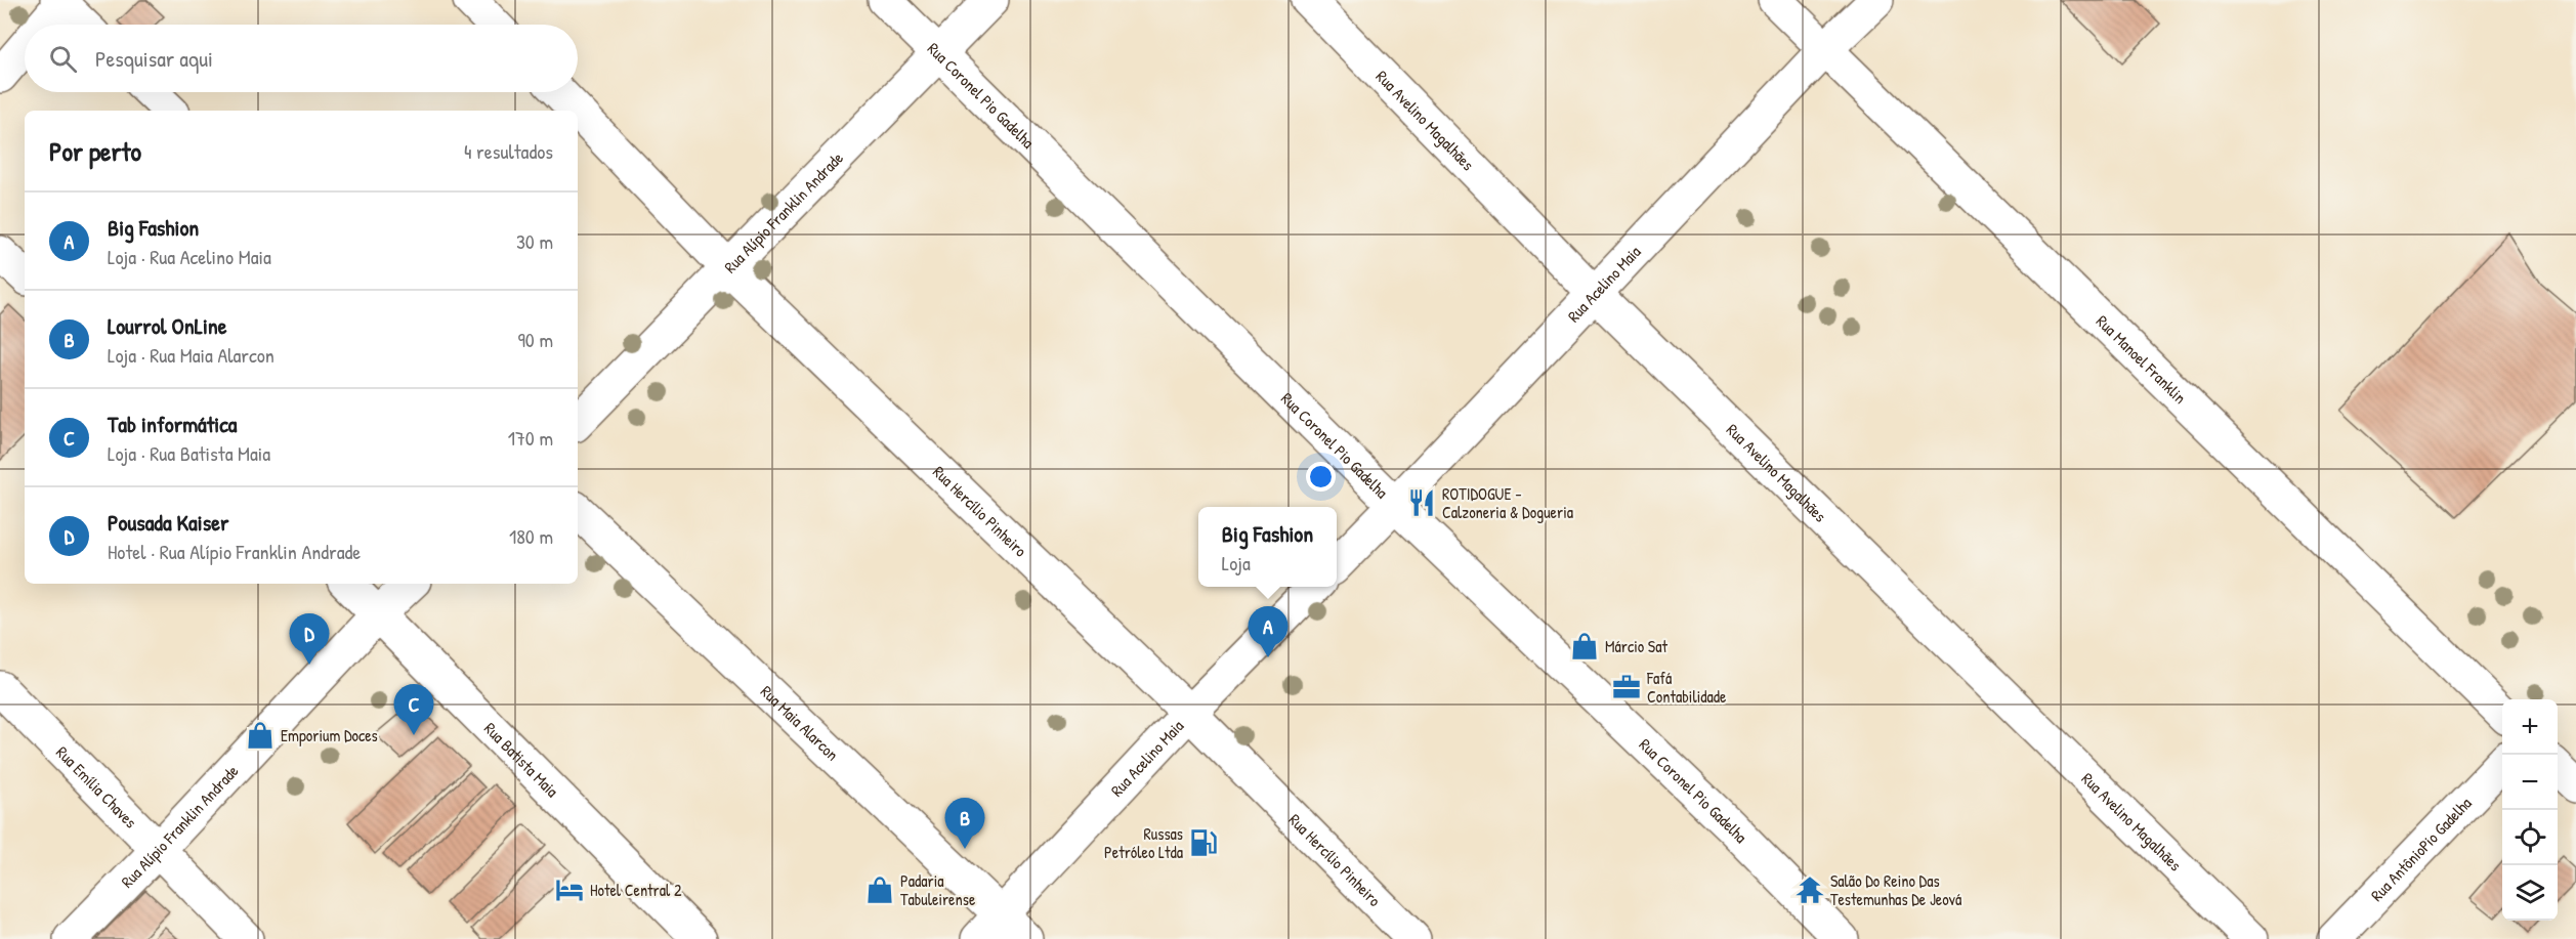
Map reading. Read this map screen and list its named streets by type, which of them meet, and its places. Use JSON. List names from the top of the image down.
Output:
{
  "streets": {
    "street": [
      "Rua Coronel Pio Gadelha",
      "Rua Avelino Magalhães",
      "Rua Alípio Franklin Andrade",
      "Rua Acelino Maia",
      "Rua Manoel Franklin",
      "Rua Hercílio Pinheiro",
      "Rua Maia Alarcon",
      "Rua Batista Maia",
      "Rua Emília Chaves",
      "Rua AntônioPio Gadelha"
    ]
  },
  "crossings": [
    ["Rua Coronel Pio Gadelha", "Rua Alípio Franklin Andrade"],
    ["Rua Coronel Pio Gadelha", "Rua Acelino Maia"],
    ["Rua Avelino Magalhães", "Rua Acelino Maia"],
    ["Rua Alípio Franklin Andrade", "Rua Hercílio Pinheiro"],
    ["Rua Alípio Franklin Andrade", "Rua Batista Maia"],
    ["Rua Alípio Franklin Andrade", "Rua Emília Chaves"],
    ["Rua Acelino Maia", "Rua Manoel Franklin"],
    ["Rua Acelino Maia", "Rua Hercílio Pinheiro"],
    ["Rua Acelino Maia", "Rua Maia Alarcon"]
  ],
  "places": {
    "restaurant": ["ROTIDOGUE - Calzoneria & Dogueria"],
    "shop": ["Márcio Sat", "Emporium Doces", "Padaria Tabuleirense"],
    "office": ["Fafá Contabilidade"],
    "fuel station": ["Russas Petróleo Ltda"],
    "hotel": ["Hotel Central 2"],
    "temple": ["Salão Do Reino Das Testemunhas De Jeová"]
  },
  "page": {
    "search": "Pesquisar aqui",
    "heading": ["Por perto", "4 resultados"],
    "list": [
      {
        "mark": "A",
        "name": "Big Fashion",
        "note": "Loja · Rua Acelino Maia",
        "value": "30 m"
      },
      {
        "mark": "B",
        "name": "Lourrol OnLine",
        "note": "Loja · Rua Maia Alarcon",
        "value": "90 m"
      },
      {
        "mark": "C",
        "name": "Tab informática",
        "note": "Loja · Rua Batista Maia",
        "value": "170 m"
      },
      {
        "mark": "D",
        "name": "Pousada Kaiser",
        "note": "Hotel · Rua Alípio Franklin Andrade",
        "value": "180 m"
      }
    ],
    "popup": ["Big Fashion", "Loja"],
    "pins": [
      "A",
      "D",
      "C",
      "B"
    ],
    "map_buttons": ["+", "−"]
  }
}
